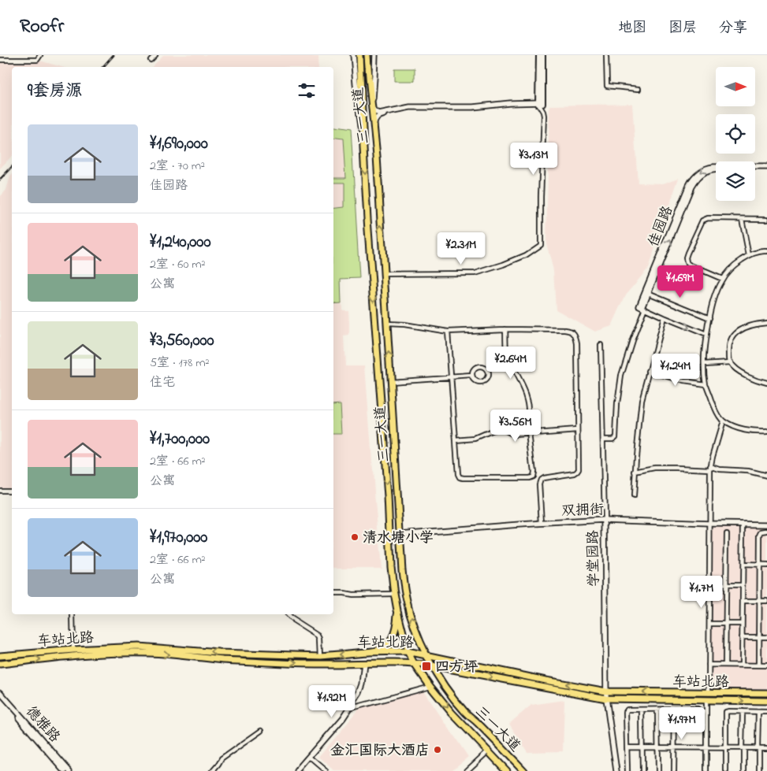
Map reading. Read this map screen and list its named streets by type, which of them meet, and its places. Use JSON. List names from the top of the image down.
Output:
{
  "streets": {
    "main road": ["三一大道", "车站北路"],
    "street": [
      "佳园路",
      "双拥街",
      "学堂园路",
      "德雅路"
    ]
  },
  "crossings": [
    ["三一大道", "双拥街"],
    ["三一大道", "车站北路"],
    ["双拥街", "学堂园路"],
    ["学堂园路", "车站北路"]
  ],
  "places": {
    "other": ["清水塘小学", "金汇国际大酒店"],
    "transit": ["四方坪"]
  },
  "north": "right",
  "page": {
    "header": "Roofr",
    "nav": ["地图", "图层", "分享"],
    "heading": "9套房源",
    "list": [
      {
        "name": "¥1,690,000",
        "note": "2室 · 70 m² · 佳园路"
      },
      {
        "name": "¥1,240,000",
        "note": "2室 · 60 m² · 公寓"
      },
      {
        "name": "¥3,560,000",
        "note": "5室 · 178 m² · 住宅"
      },
      {
        "name": "¥1,700,000",
        "note": "2室 · 66 m² · 公寓"
      },
      {
        "name": "¥1,970,000",
        "note": "2室 · 66 m² · 公寓"
      }
    ],
    "price": [
      "¥3.13M",
      "¥2.31M",
      "¥1.69M",
      "¥2.64M",
      "¥1.24M",
      "¥3.56M",
      "¥1.7M",
      "¥1.92M",
      "¥1.97M"
    ]
  }
}
